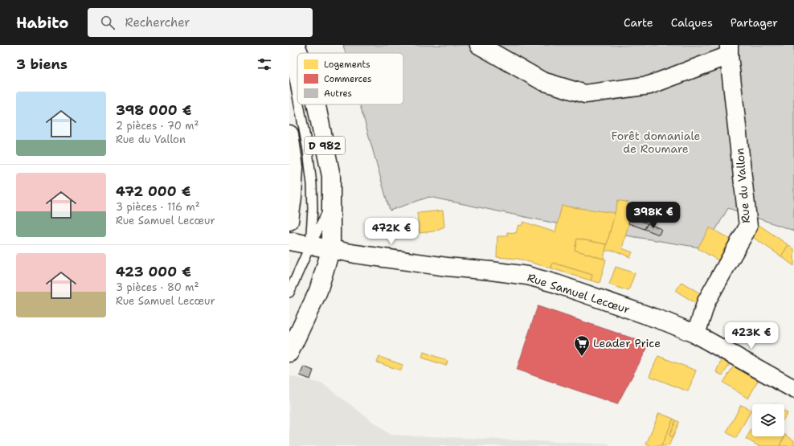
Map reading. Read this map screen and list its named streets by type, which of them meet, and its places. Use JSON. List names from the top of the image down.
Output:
{
  "streets": {
    "street": ["D 982", "Rue du Vallon", "Rue Samuel Lecœur"]
  },
  "crossings": [
    ["D 982", "Rue Samuel Lecœur"],
    ["Rue du Vallon", "Rue Samuel Lecœur"]
  ],
  "parks": ["Forêt domaniale de Roumare"],
  "places": {
    "supermarket": ["Leader Price"]
  },
  "legend": ["Logements", "Commerces", "Autres"],
  "page": {
    "header": "Habito",
    "search": "Rechercher",
    "nav": ["Carte", "Calques", "Partager"],
    "heading": "3 biens",
    "list": [
      {
        "name": "398 000 €",
        "note": "2 pièces · 70 m² · Rue du Vallon"
      },
      {
        "name": "472 000 €",
        "note": "3 pièces · 116 m² · Rue Samuel Lecœur"
      },
      {
        "name": "423 000 €",
        "note": "3 pièces · 80 m² · Rue Samuel Lecœur"
      }
    ],
    "price": ["398K €", "472K €", "423K €"]
  }
}
